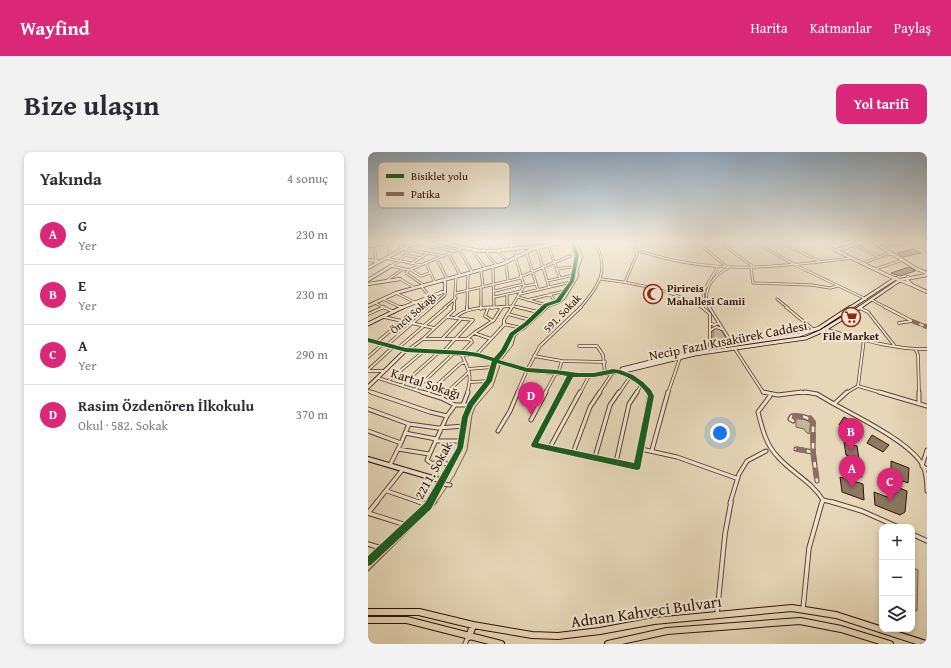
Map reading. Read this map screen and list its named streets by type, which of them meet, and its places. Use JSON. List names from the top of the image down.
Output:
{
  "streets": {
    "main road": ["Adnan Kahveci Bulvarı"],
    "street": [
      "Öncü Sokağı",
      "591. Sokak",
      "Necip Fazıl Kısakürek Caddesi",
      "Kartal Sokağı",
      "2211. Sokak"
    ]
  },
  "crossings": [
    ["591. Sokak", "Necip Fazıl Kısakürek Caddesi"],
    ["Necip Fazıl Kısakürek Caddesi", "2211. Sokak"],
    ["Kartal Sokağı", "2211. Sokak"]
  ],
  "places": {
    "mosque": ["Pirireis Mahallesi Camii"],
    "supermarket": ["File Market"]
  },
  "legend": ["Bisiklet yolu", "Patika"],
  "page": {
    "header": "Wayfind",
    "nav": ["Harita", "Katmanlar", "Paylaş"],
    "title": "Bize ulaşın",
    "buttons": "Yol tarifi",
    "heading": ["Yakında", "4 sonuç"],
    "list": [
      {
        "mark": "A",
        "name": "G",
        "note": "Yer",
        "value": "230 m"
      },
      {
        "mark": "B",
        "name": "E",
        "note": "Yer",
        "value": "230 m"
      },
      {
        "mark": "C",
        "name": "A",
        "note": "Yer",
        "value": "290 m"
      },
      {
        "mark": "D",
        "name": "Rasim Özdenören İlkokulu",
        "note": "Okul · 582. Sokak",
        "value": "370 m"
      }
    ],
    "pins": [
      "D",
      "B",
      "A",
      "C"
    ],
    "map_buttons": ["+", "−"]
  }
}
